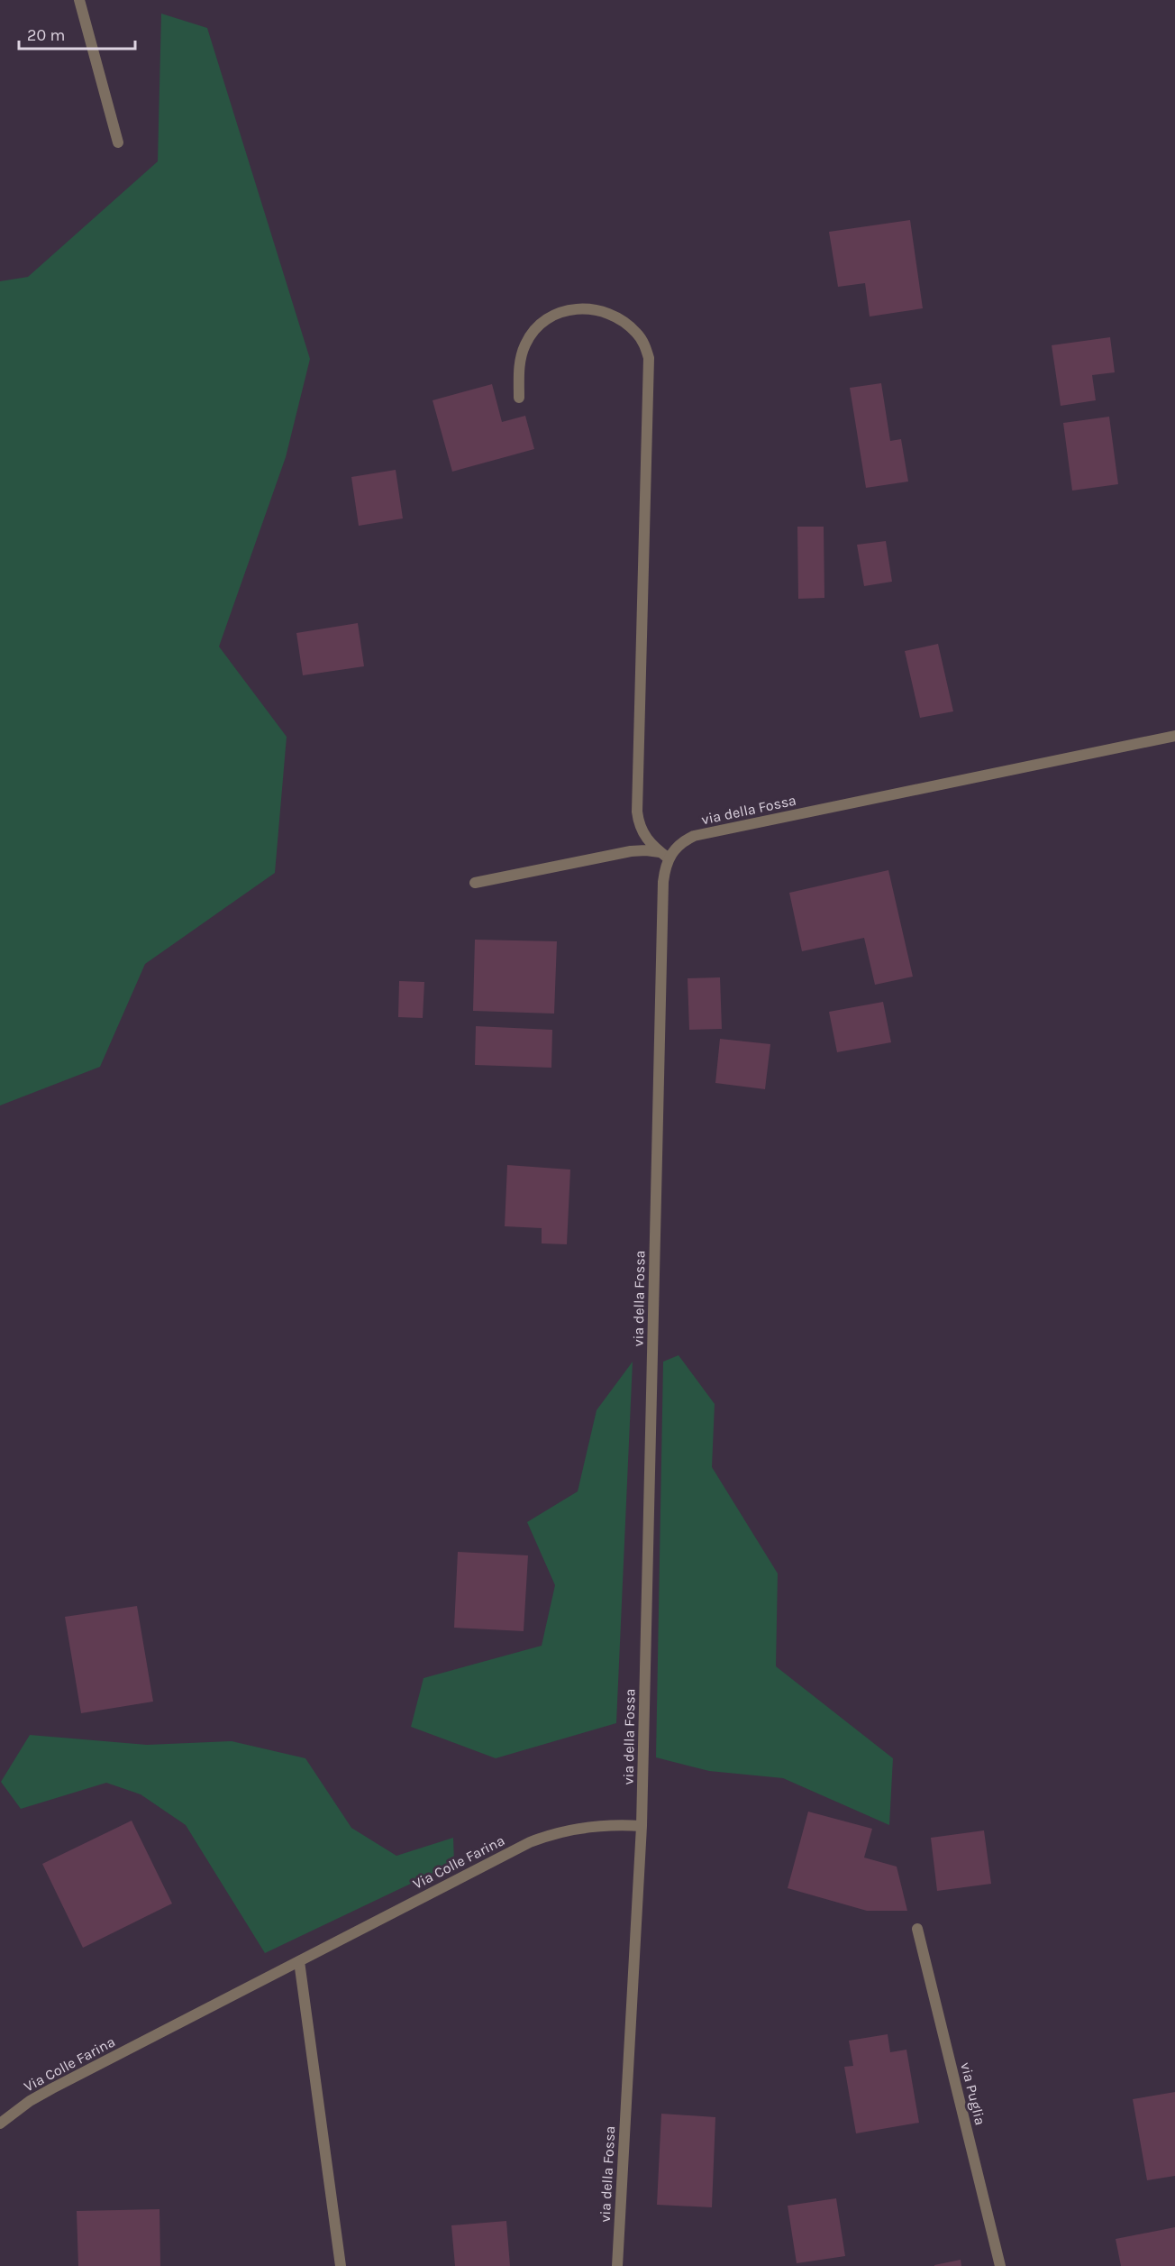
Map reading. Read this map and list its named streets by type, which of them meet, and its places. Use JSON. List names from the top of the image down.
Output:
{
  "streets": {
    "street": ["via della Fossa", "Via Colle Farina", "via Puglia"]
  },
  "crossings": [
    ["via della Fossa", "Via Colle Farina"]
  ],
  "scale_bar": "20 m"
}
